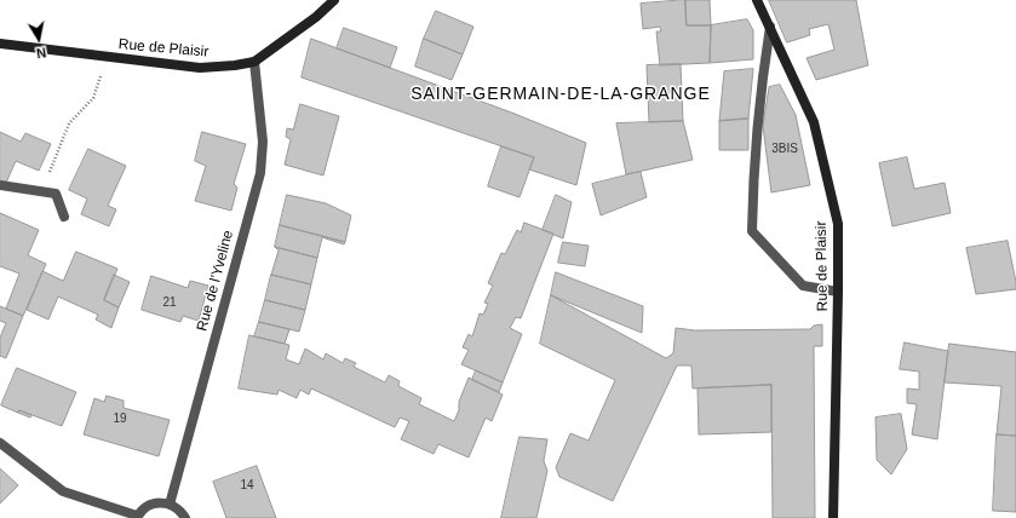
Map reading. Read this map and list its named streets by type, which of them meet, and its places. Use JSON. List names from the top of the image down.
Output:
{
  "streets": {
    "street": ["Rue de Plaisir", "Rue de l'Yveline"]
  },
  "crossings": [
    ["Rue de Plaisir", "Rue de l'Yveline"]
  ],
  "districts": ["SAINT-GERMAIN-DE-LA-GRANGE"],
  "house_numbers": [
    "3BIS",
    "21",
    "19",
    "14"
  ],
  "north": "bottom"
}
